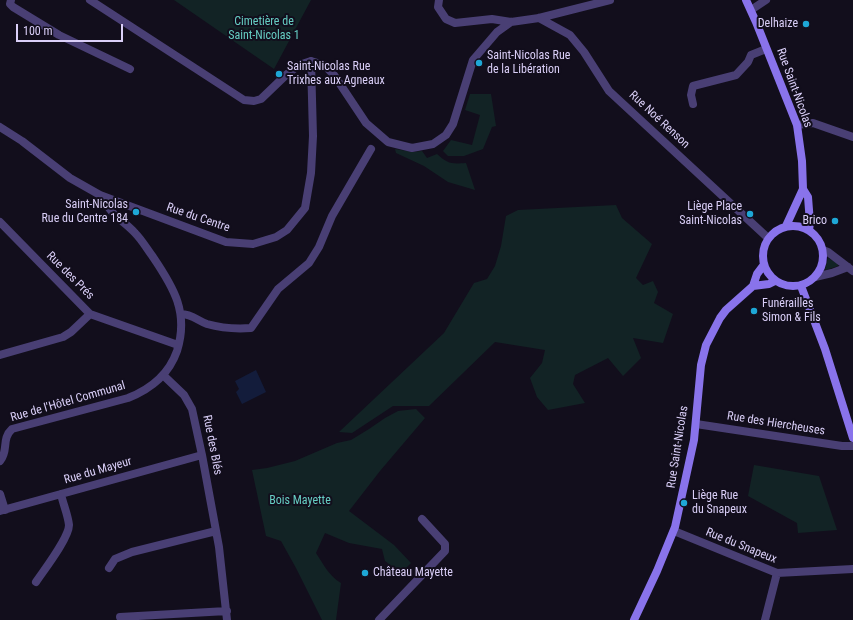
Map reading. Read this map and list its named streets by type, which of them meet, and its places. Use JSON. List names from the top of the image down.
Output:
{
  "streets": {
    "street": [
      "Rue Saint-Nicolas",
      "Rue Noé Renson",
      "Rue du Centre",
      "Rue des Prés",
      "Rue de l'Hôtel Communal",
      "Rue des Hiercheuses",
      "Rue des Blés",
      "Rue du Mayeur",
      "Rue du Snapeux"
    ]
  },
  "crossings": [
    ["Rue Saint-Nicolas", "Rue Noé Renson"],
    ["Rue Saint-Nicolas", "Rue des Hiercheuses"],
    ["Rue Saint-Nicolas", "Rue du Snapeux"],
    ["Rue du Centre", "Rue de l'Hôtel Communal"],
    ["Rue des Prés", "Rue de l'Hôtel Communal"],
    ["Rue de l'Hôtel Communal", "Rue des Blés"],
    ["Rue des Blés", "Rue du Mayeur"]
  ],
  "parks": ["Cimetière de Saint-Nicolas 1", "Bois Mayette"],
  "places": [
    "Delhaize",
    "Saint-Nicolas Rue de la Libération",
    "Saint-Nicolas Rue Trixhes aux Agneaux",
    "Saint-Nicolas Rue du Centre 184",
    "Liège Place Saint-Nicolas",
    "Brico",
    "Funérailles Simon & Fils",
    "Liège Rue du Snapeux",
    "Château Mayette"
  ],
  "scale_bar": "100 m"
}
